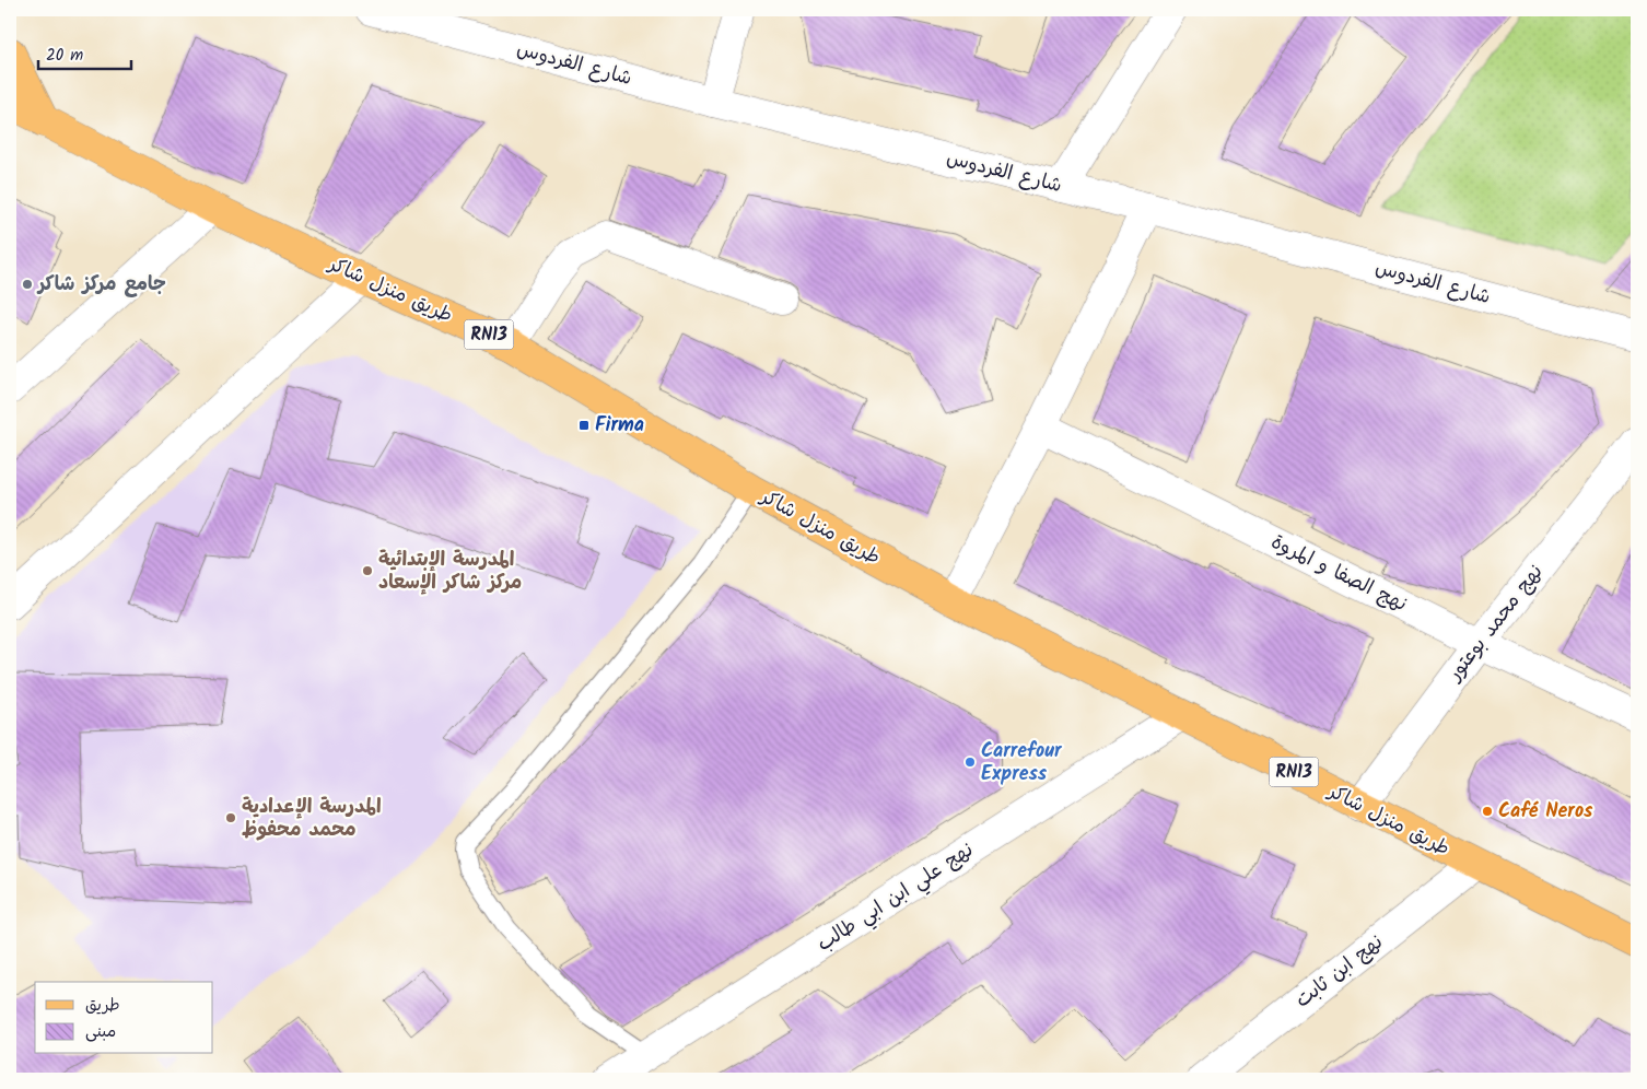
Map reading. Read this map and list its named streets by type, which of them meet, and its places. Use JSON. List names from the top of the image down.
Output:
{
  "streets": {
    "main road": ["طريق منزل شاكر", "RN13"],
    "street": [
      "شارع الفردوس",
      "نهج الصفا و المروة",
      "نهج محمد بوعتور",
      "نهج علي ابن ابي طالب",
      "نهج ابن ثابت"
    ]
  },
  "crossings": [
    ["طريق منزل شاكر", "نهج محمد بوعتور"],
    ["طريق منزل شاكر", "نهج علي ابن ابي طالب"],
    ["طريق منزل شاكر", "نهج ابن ثابت"],
    ["نهج الصفا و المروة", "نهج محمد بوعتور"]
  ],
  "places": {
    "other": [
      "جامع مركز شاكر",
      "المدرسة الإبتدائية مركز شاكر الإسعاد",
      "Carrefour Express",
      "Café Neros",
      "المدرسة الإعدادية محمد محفوظ"
    ],
    "transit": ["Firma"]
  },
  "legend": ["طريق", "مبنى"],
  "scale_bar": "20 m"
}
